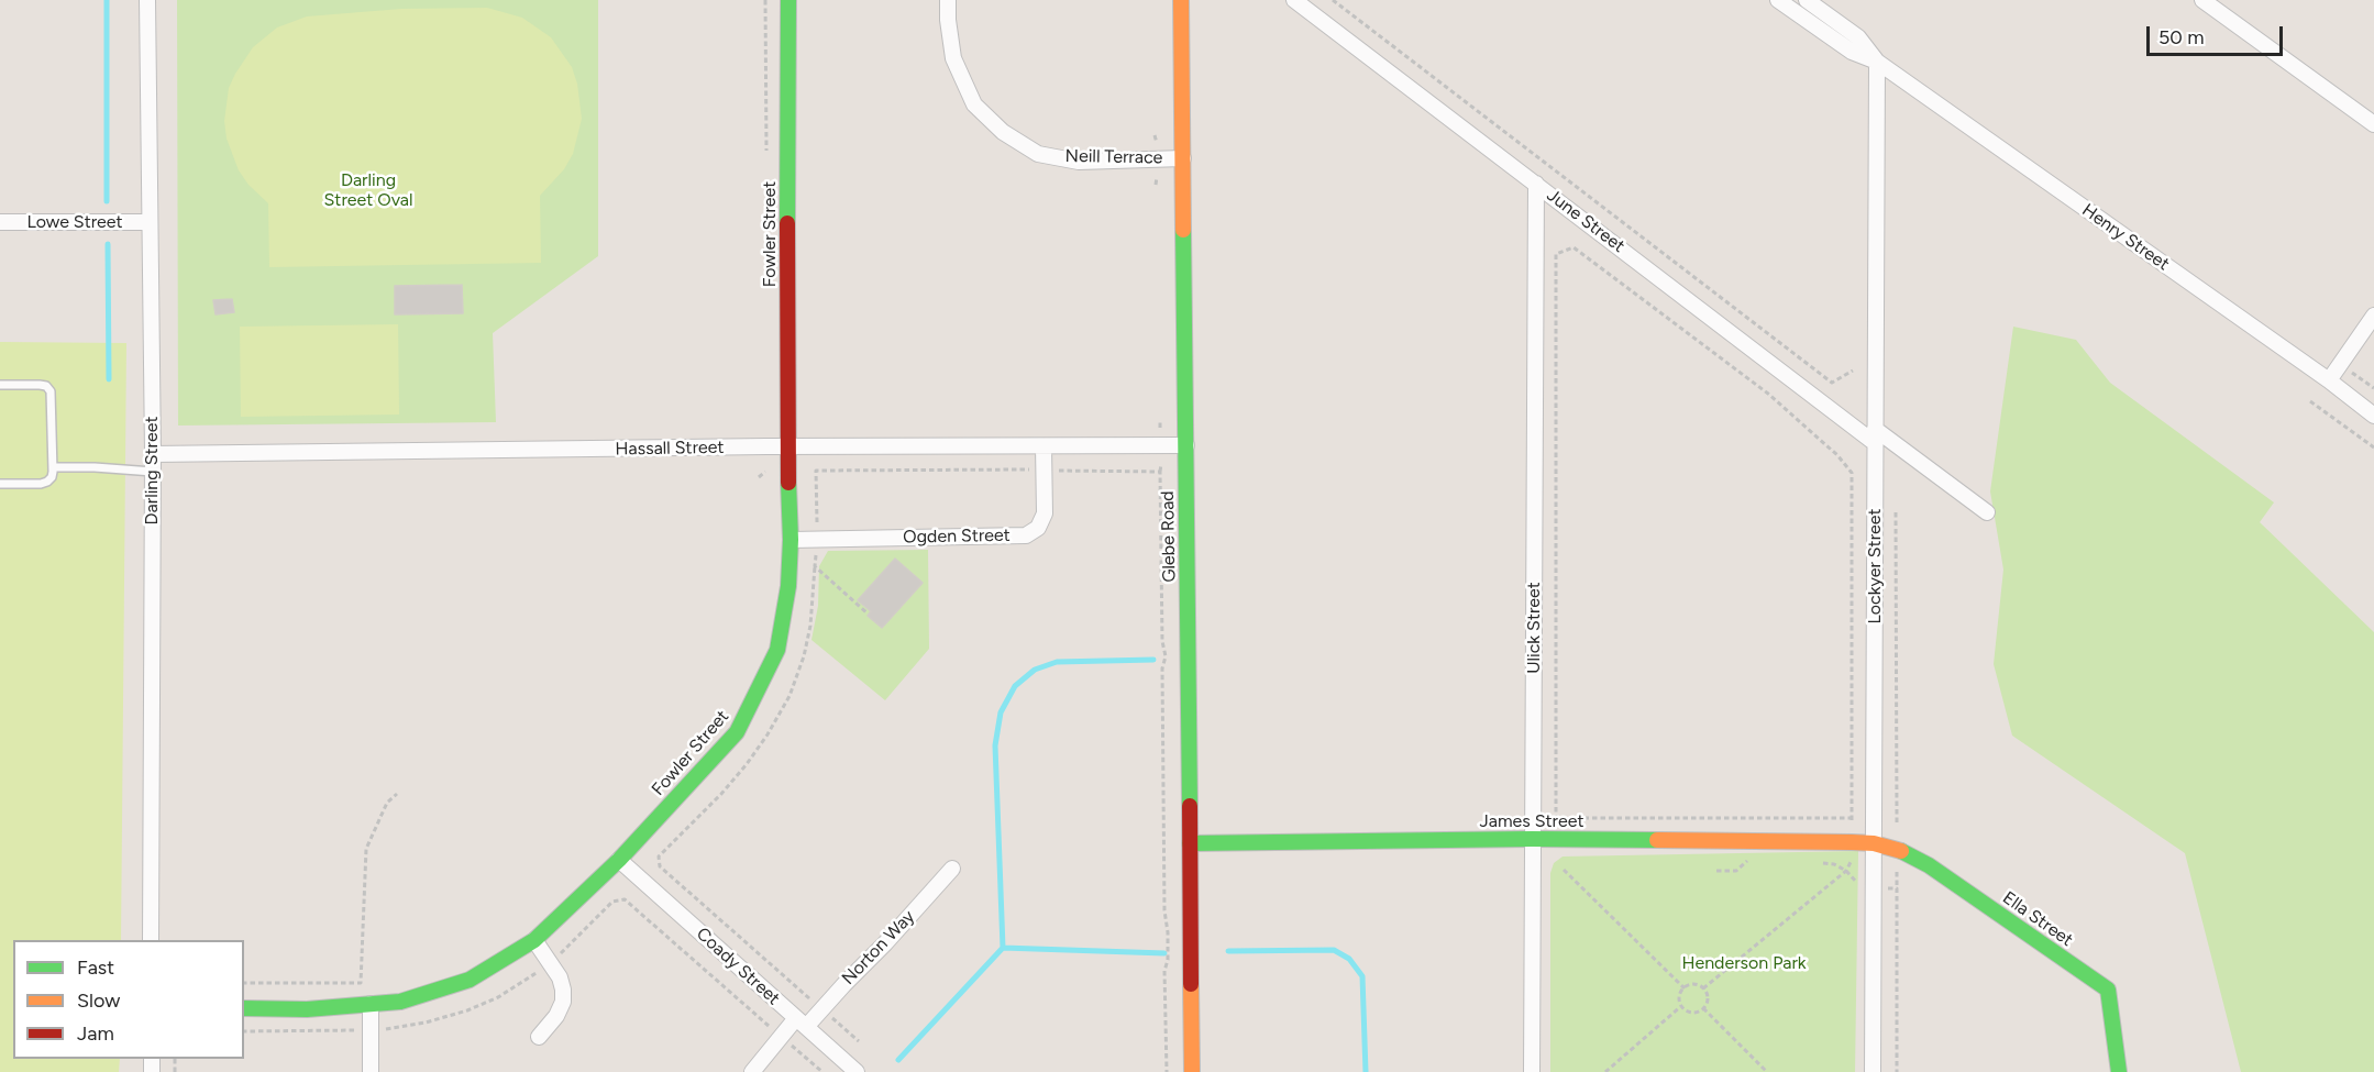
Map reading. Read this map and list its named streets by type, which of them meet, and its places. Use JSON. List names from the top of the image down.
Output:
{
  "streets": {
    "street": [
      "Neill Terrace",
      "June Street",
      "Lowe Street",
      "Fowler Street",
      "Henry Street",
      "Hassall Street",
      "Darling Street",
      "Ogden Street",
      "Glebe Road",
      "Lockyer Street",
      "Ulick Street",
      "James Street",
      "Ella Street",
      "Norton Way",
      "Coady Street"
    ]
  },
  "crossings": [
    ["Neill Terrace", "Glebe Road"],
    ["June Street", "Lockyer Street"],
    ["June Street", "Ulick Street"],
    ["Lowe Street", "Darling Street"],
    ["Fowler Street", "Hassall Street"],
    ["Fowler Street", "Ogden Street"],
    ["Fowler Street", "Coady Street"],
    ["Henry Street", "Lockyer Street"],
    ["Hassall Street", "Darling Street"],
    ["Hassall Street", "Ogden Street"],
    ["Hassall Street", "Glebe Road"],
    ["Glebe Road", "James Street"],
    ["Lockyer Street", "James Street"],
    ["Lockyer Street", "Ella Street"],
    ["Ulick Street", "James Street"],
    ["James Street", "Ella Street"],
    ["Norton Way", "Coady Street"]
  ],
  "parks": ["Darling Street Oval", "Henderson Park"],
  "legend": ["Fast", "Slow", "Jam"],
  "scale_bar": "50 m"
}
